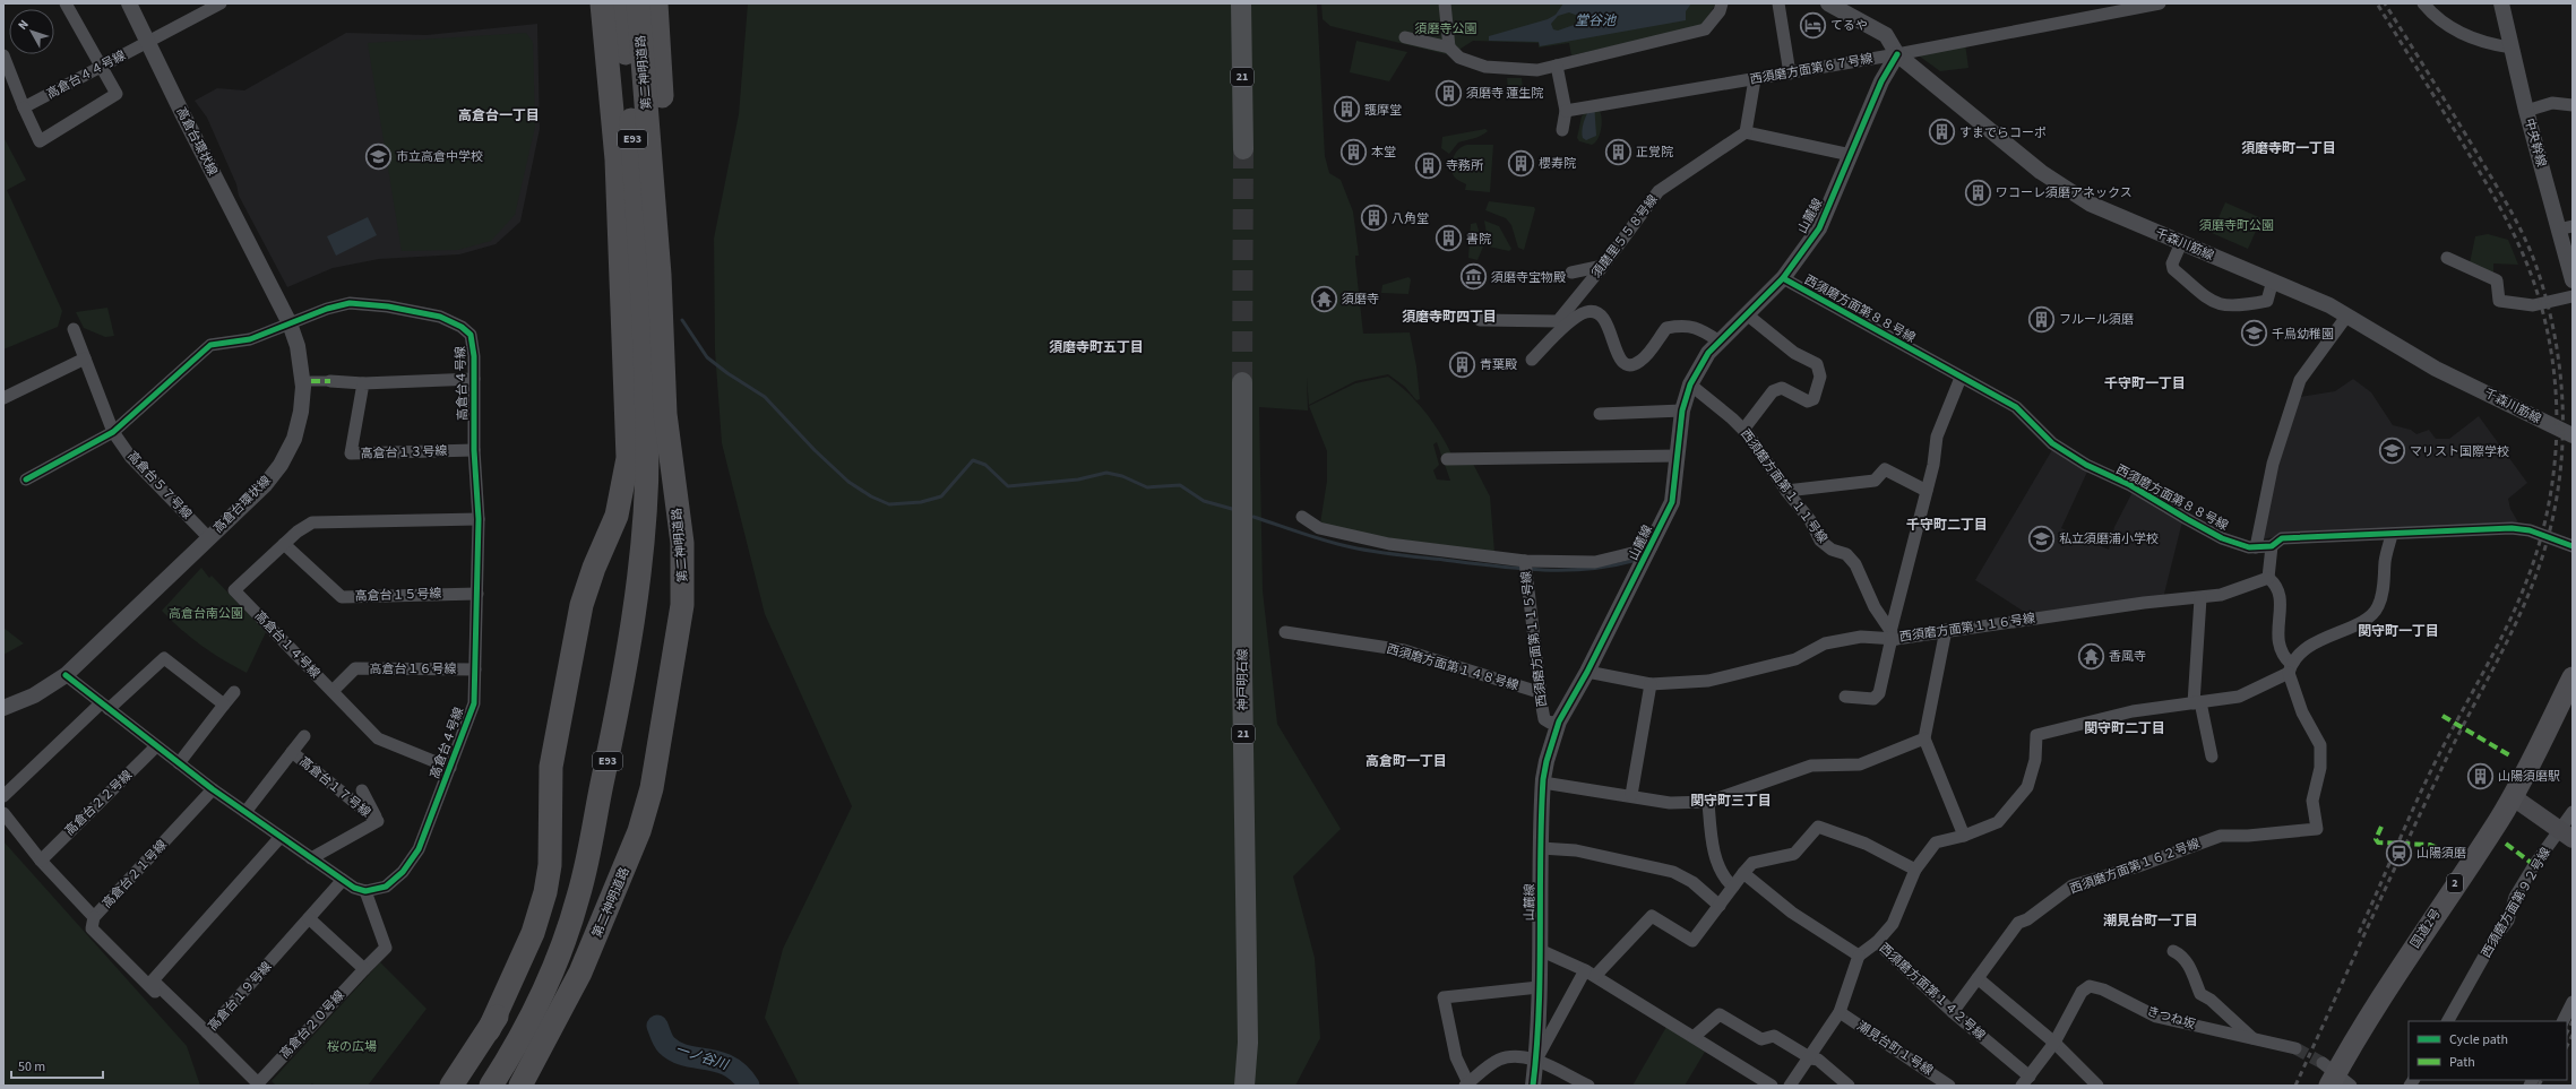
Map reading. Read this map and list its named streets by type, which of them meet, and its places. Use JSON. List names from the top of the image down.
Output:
{
  "streets": {
    "highway": [
      "第二神明道路",
      "E93",
      "2",
      "国道2号"
    ],
    "main road": ["21", "神戸明石線"],
    "street": [
      "西須磨方面第６７号線",
      "高倉台４４号線",
      "高倉台環状線",
      "中央幹線",
      "山麓線",
      "須磨里５５８号線",
      "千森川筋線",
      "西須磨方面第８８号線",
      "高倉台４号線",
      "高倉台１３号線",
      "高倉台５７号線",
      "西須磨方面第１１１号線",
      "高倉台１５号線",
      "西須磨方面第１１６号線",
      "西須磨方面第１１５号線",
      "高倉台１４号線",
      "西須磨方面第１４８号線",
      "高倉台１６号線",
      "高倉台１７号線",
      "高倉台２２号線",
      "西須磨方面第１６２号線",
      "高倉台２１号線",
      "西須磨方面第９２号線",
      "西須磨方面第１４２号線",
      "高倉台１９号線",
      "きつね坂",
      "高倉台２０号線",
      "潮見台町１号線"
    ]
  },
  "crossings": [
    ["西須磨方面第６７号線", "山麓線"],
    ["西須磨方面第６７号線", "千森川筋線"],
    ["高倉台４４号線", "高倉台環状線"],
    ["高倉台環状線", "高倉台４号線"],
    ["高倉台環状線", "高倉台５７号線"],
    ["山麓線", "千森川筋線"],
    ["山麓線", "西須磨方面第８８号線"],
    ["山麓線", "西須磨方面第１１１号線"],
    ["山麓線", "西須磨方面第１１６号線"],
    ["山麓線", "西須磨方面第１１５号線"],
    ["高倉台４号線", "高倉台１３号線"],
    ["高倉台４号線", "高倉台１５号線"],
    ["高倉台４号線", "高倉台１４号線"],
    ["高倉台４号線", "高倉台１６号線"],
    ["高倉台４号線", "高倉台２０号線"],
    ["西須磨方面第１１１号線", "西須磨方面第１１６号線"],
    ["高倉台１５号線", "高倉台１４号線"],
    ["西須磨方面第１１５号線", "西須磨方面第１４８号線"],
    ["高倉台１４号線", "高倉台１６号線"],
    ["高倉台２２号線", "高倉台２１号線"],
    ["西須磨方面第１６２号線", "西須磨方面第１４２号線"],
    ["高倉台１９号線", "高倉台２０号線"]
  ],
  "districts": [
    "高倉台一丁目",
    "須磨寺町一丁目",
    "須磨寺町四丁目",
    "須磨寺町五丁目",
    "千守町一丁目",
    "千守町二丁目",
    "関守町一丁目",
    "関守町二丁目",
    "高倉町一丁目",
    "関守町三丁目",
    "潮見台町一丁目"
  ],
  "water": ["堂谷池", "一ノ谷川"],
  "parks": [
    "須磨寺公園",
    "須磨寺町公園",
    "高倉台南公園",
    "桜の広場"
  ],
  "places": {
    "hotel": ["てるや"],
    "building": [
      "須磨寺 蓮生院",
      "護摩堂",
      "すまでらコーポ",
      "本堂",
      "正覚院",
      "櫻寿院",
      "寺務所",
      "ワコーレ須磨アネックス",
      "八角堂",
      "書院",
      "フルール須磨",
      "青葉殿",
      "山陽須磨駅"
    ],
    "school or university": [
      "市立高倉中学校",
      "千鳥幼稚園",
      "マリスト国際学校",
      "私立須磨浦小学校"
    ],
    "museum": ["須磨寺宝物殿"],
    "temple": ["須磨寺", "香風寺"],
    "station": ["山陽須磨"]
  },
  "legend": ["Cycle path", "Path"],
  "scale_bar": "50 m",
  "north": "top left"
}
